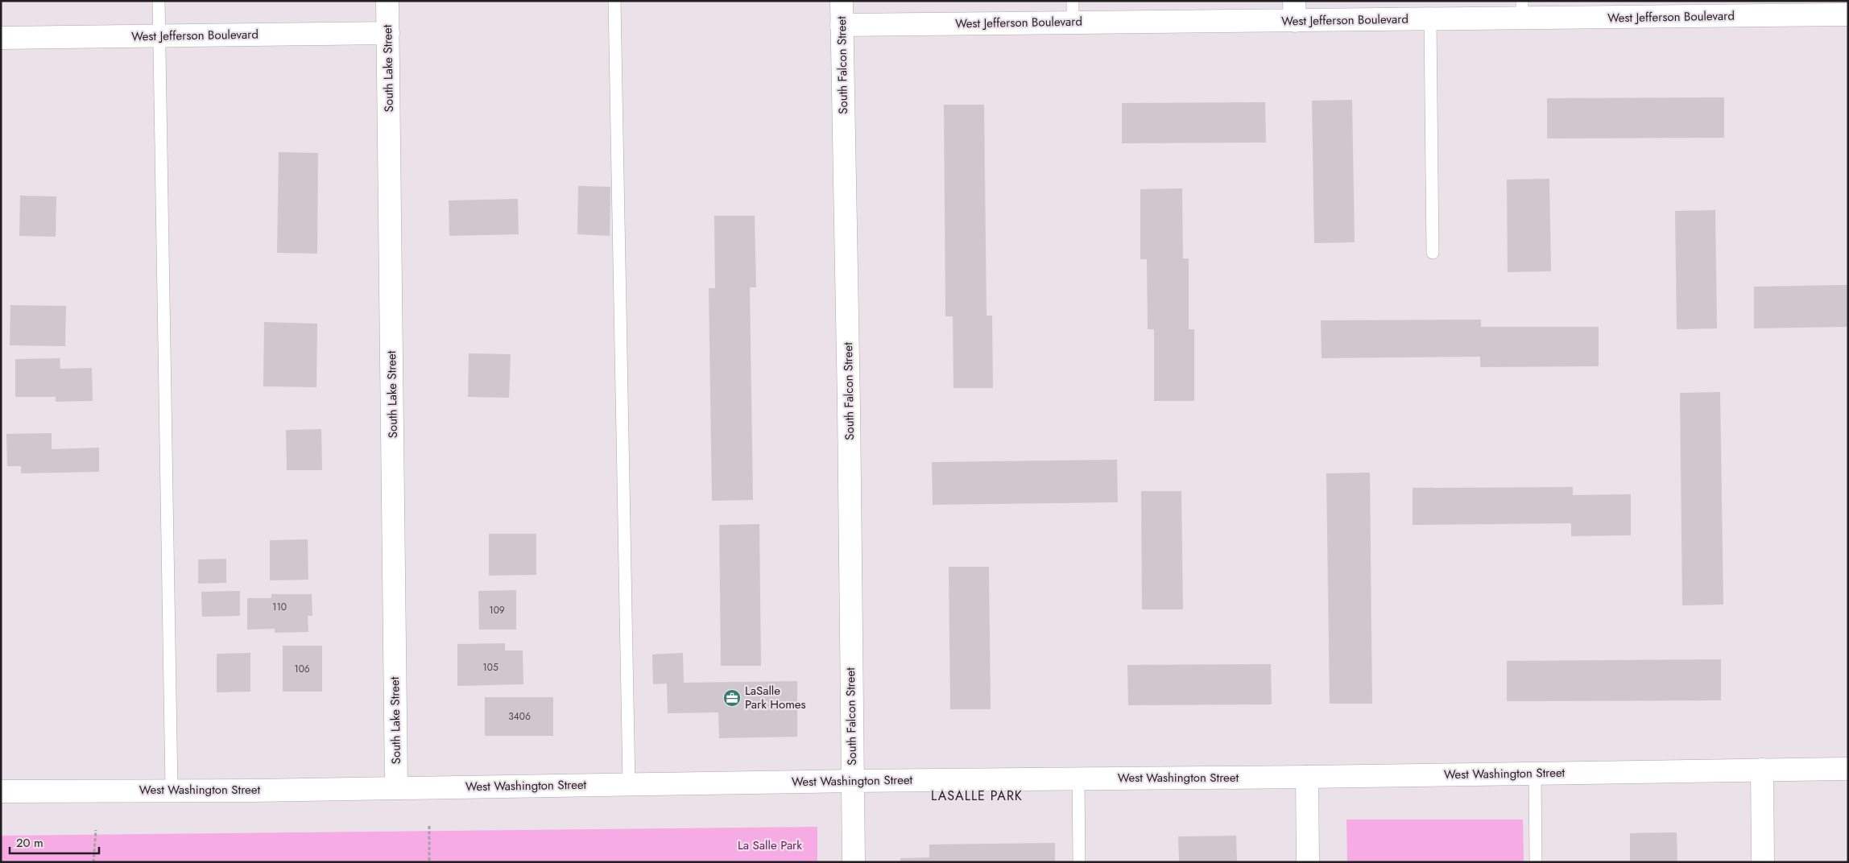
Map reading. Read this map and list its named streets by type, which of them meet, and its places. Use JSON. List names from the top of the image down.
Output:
{
  "streets": {
    "street": [
      "West Jefferson Boulevard",
      "South Falcon Street",
      "South Lake Street",
      "West Washington Street"
    ]
  },
  "crossings": [
    ["West Jefferson Boulevard", "South Falcon Street"],
    ["West Jefferson Boulevard", "South Lake Street"],
    ["South Falcon Street", "West Washington Street"],
    ["South Lake Street", "West Washington Street"]
  ],
  "districts": ["LASALLE PARK"],
  "parks": ["La Salle Park"],
  "places": {
    "office": ["LaSalle Park Homes"]
  },
  "house_numbers": [
    "110",
    "109",
    "105",
    "106",
    "3406"
  ],
  "scale_bar": "20 m"
}
